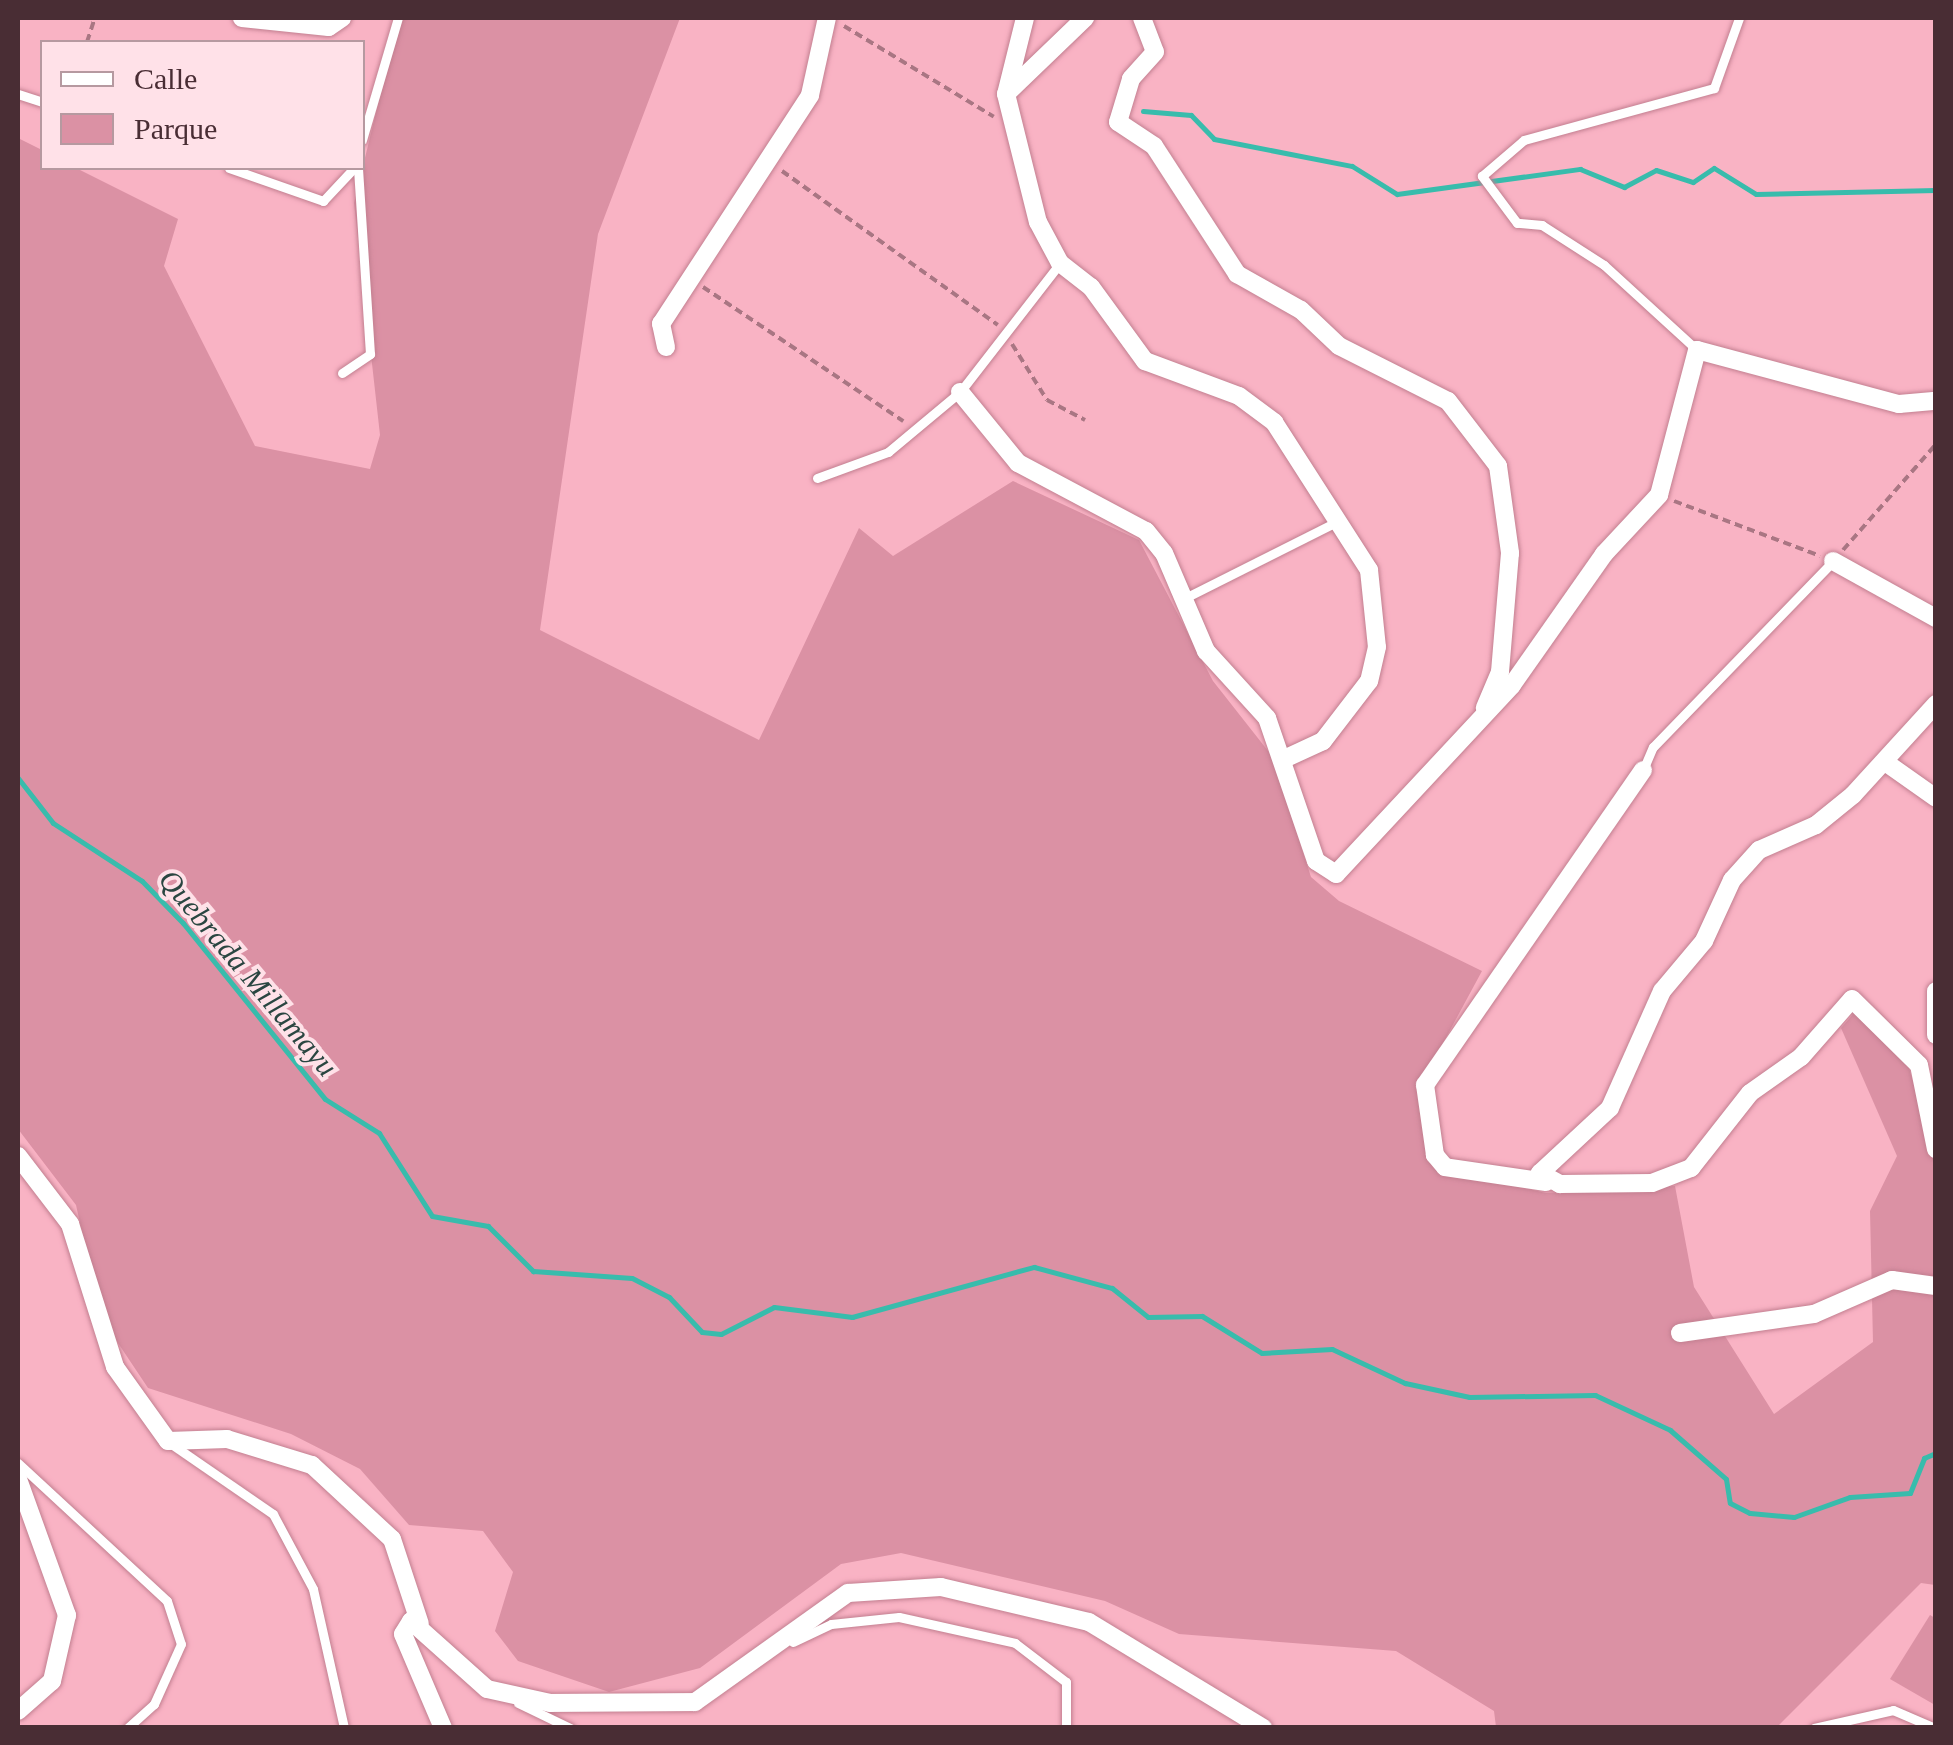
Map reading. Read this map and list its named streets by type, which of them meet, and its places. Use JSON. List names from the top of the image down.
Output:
{
  "water": ["Quebrada Millamayu"],
  "legend": ["Calle", "Parque"]
}
